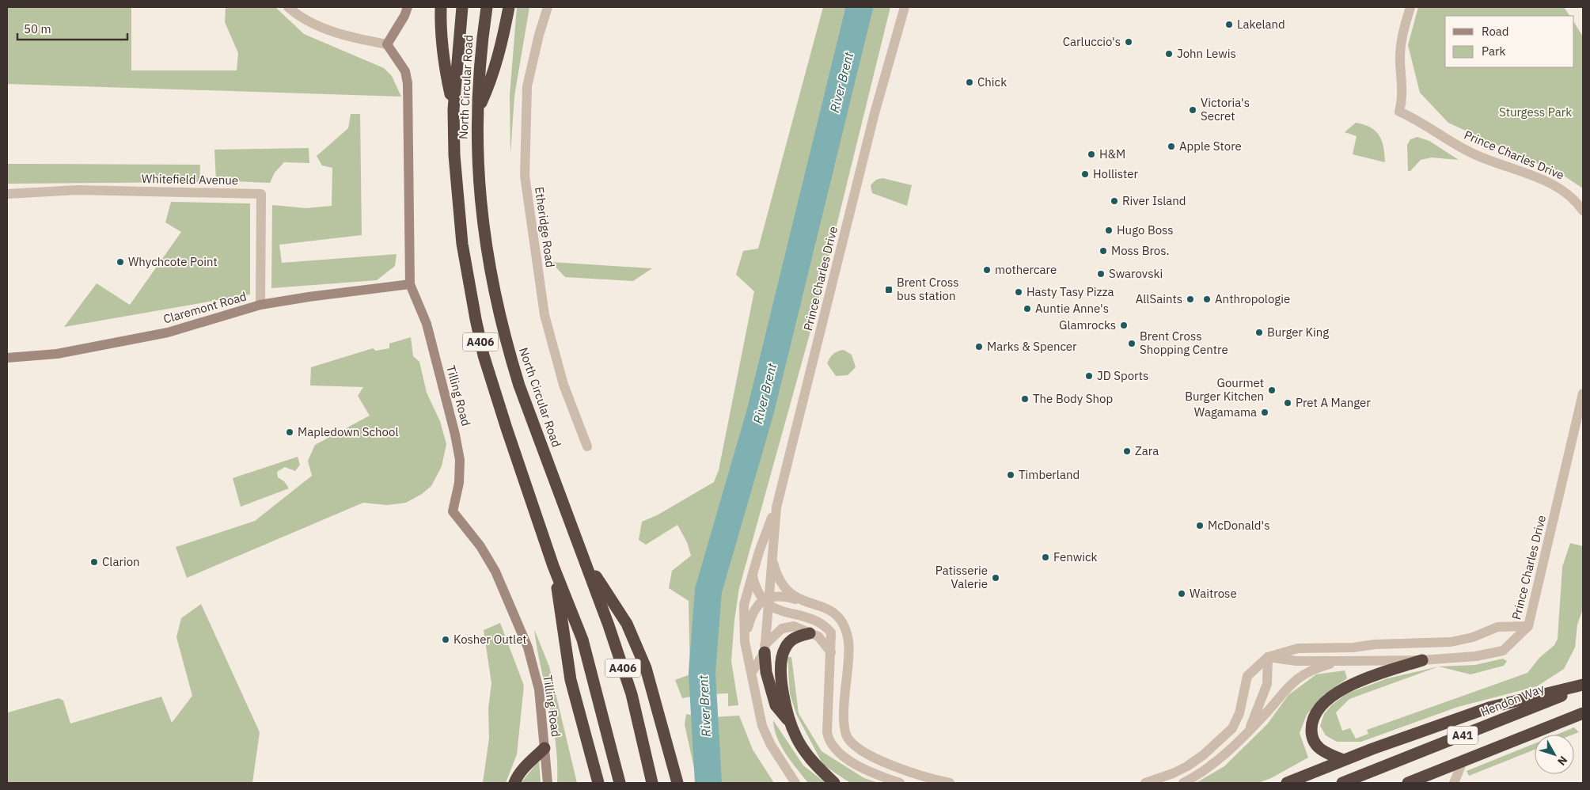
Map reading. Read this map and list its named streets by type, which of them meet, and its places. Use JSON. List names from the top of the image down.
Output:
{
  "streets": {
    "highway": [
      "North Circular Road",
      "A406",
      "Hendon Way",
      "A41"
    ],
    "street": [
      "Prince Charles Drive",
      "Whitefield Avenue",
      "Etheridge Road",
      "Claremont Road",
      "Tilling Road"
    ]
  },
  "crossings": [
    ["North Circular Road", "A406"],
    ["Whitefield Avenue", "Claremont Road"],
    ["Claremont Road", "Tilling Road"]
  ],
  "water": ["River Brent"],
  "parks": ["Sturgess Park"],
  "places": {
    "other": [
      "Lakeland",
      "Carluccio's",
      "John Lewis",
      "Chick",
      "Victoria's Secret",
      "Apple Store",
      "H&M",
      "Hollister",
      "River Island",
      "Hugo Boss",
      "Moss Bros.",
      "Whychcote Point",
      "mothercare",
      "Swarovski",
      "Hasty Tasy Pizza",
      "AllSaints",
      "Anthropologie",
      "Auntie Anne's",
      "Glamrocks",
      "Burger King",
      "Brent Cross Shopping Centre",
      "Marks & Spencer",
      "JD Sports",
      "Gourmet Burger Kitchen",
      "The Body Shop",
      "Pret A Manger",
      "Wagamama",
      "Mapledown School",
      "Zara",
      "Timberland",
      "McDonald's",
      "Fenwick",
      "Clarion",
      "Patisserie Valerie",
      "Waitrose",
      "Kosher Outlet"
    ],
    "transit": ["Brent Cross bus station"]
  },
  "legend": ["Road", "Park"],
  "scale_bar": "50 m",
  "north": "bottom right"
}
